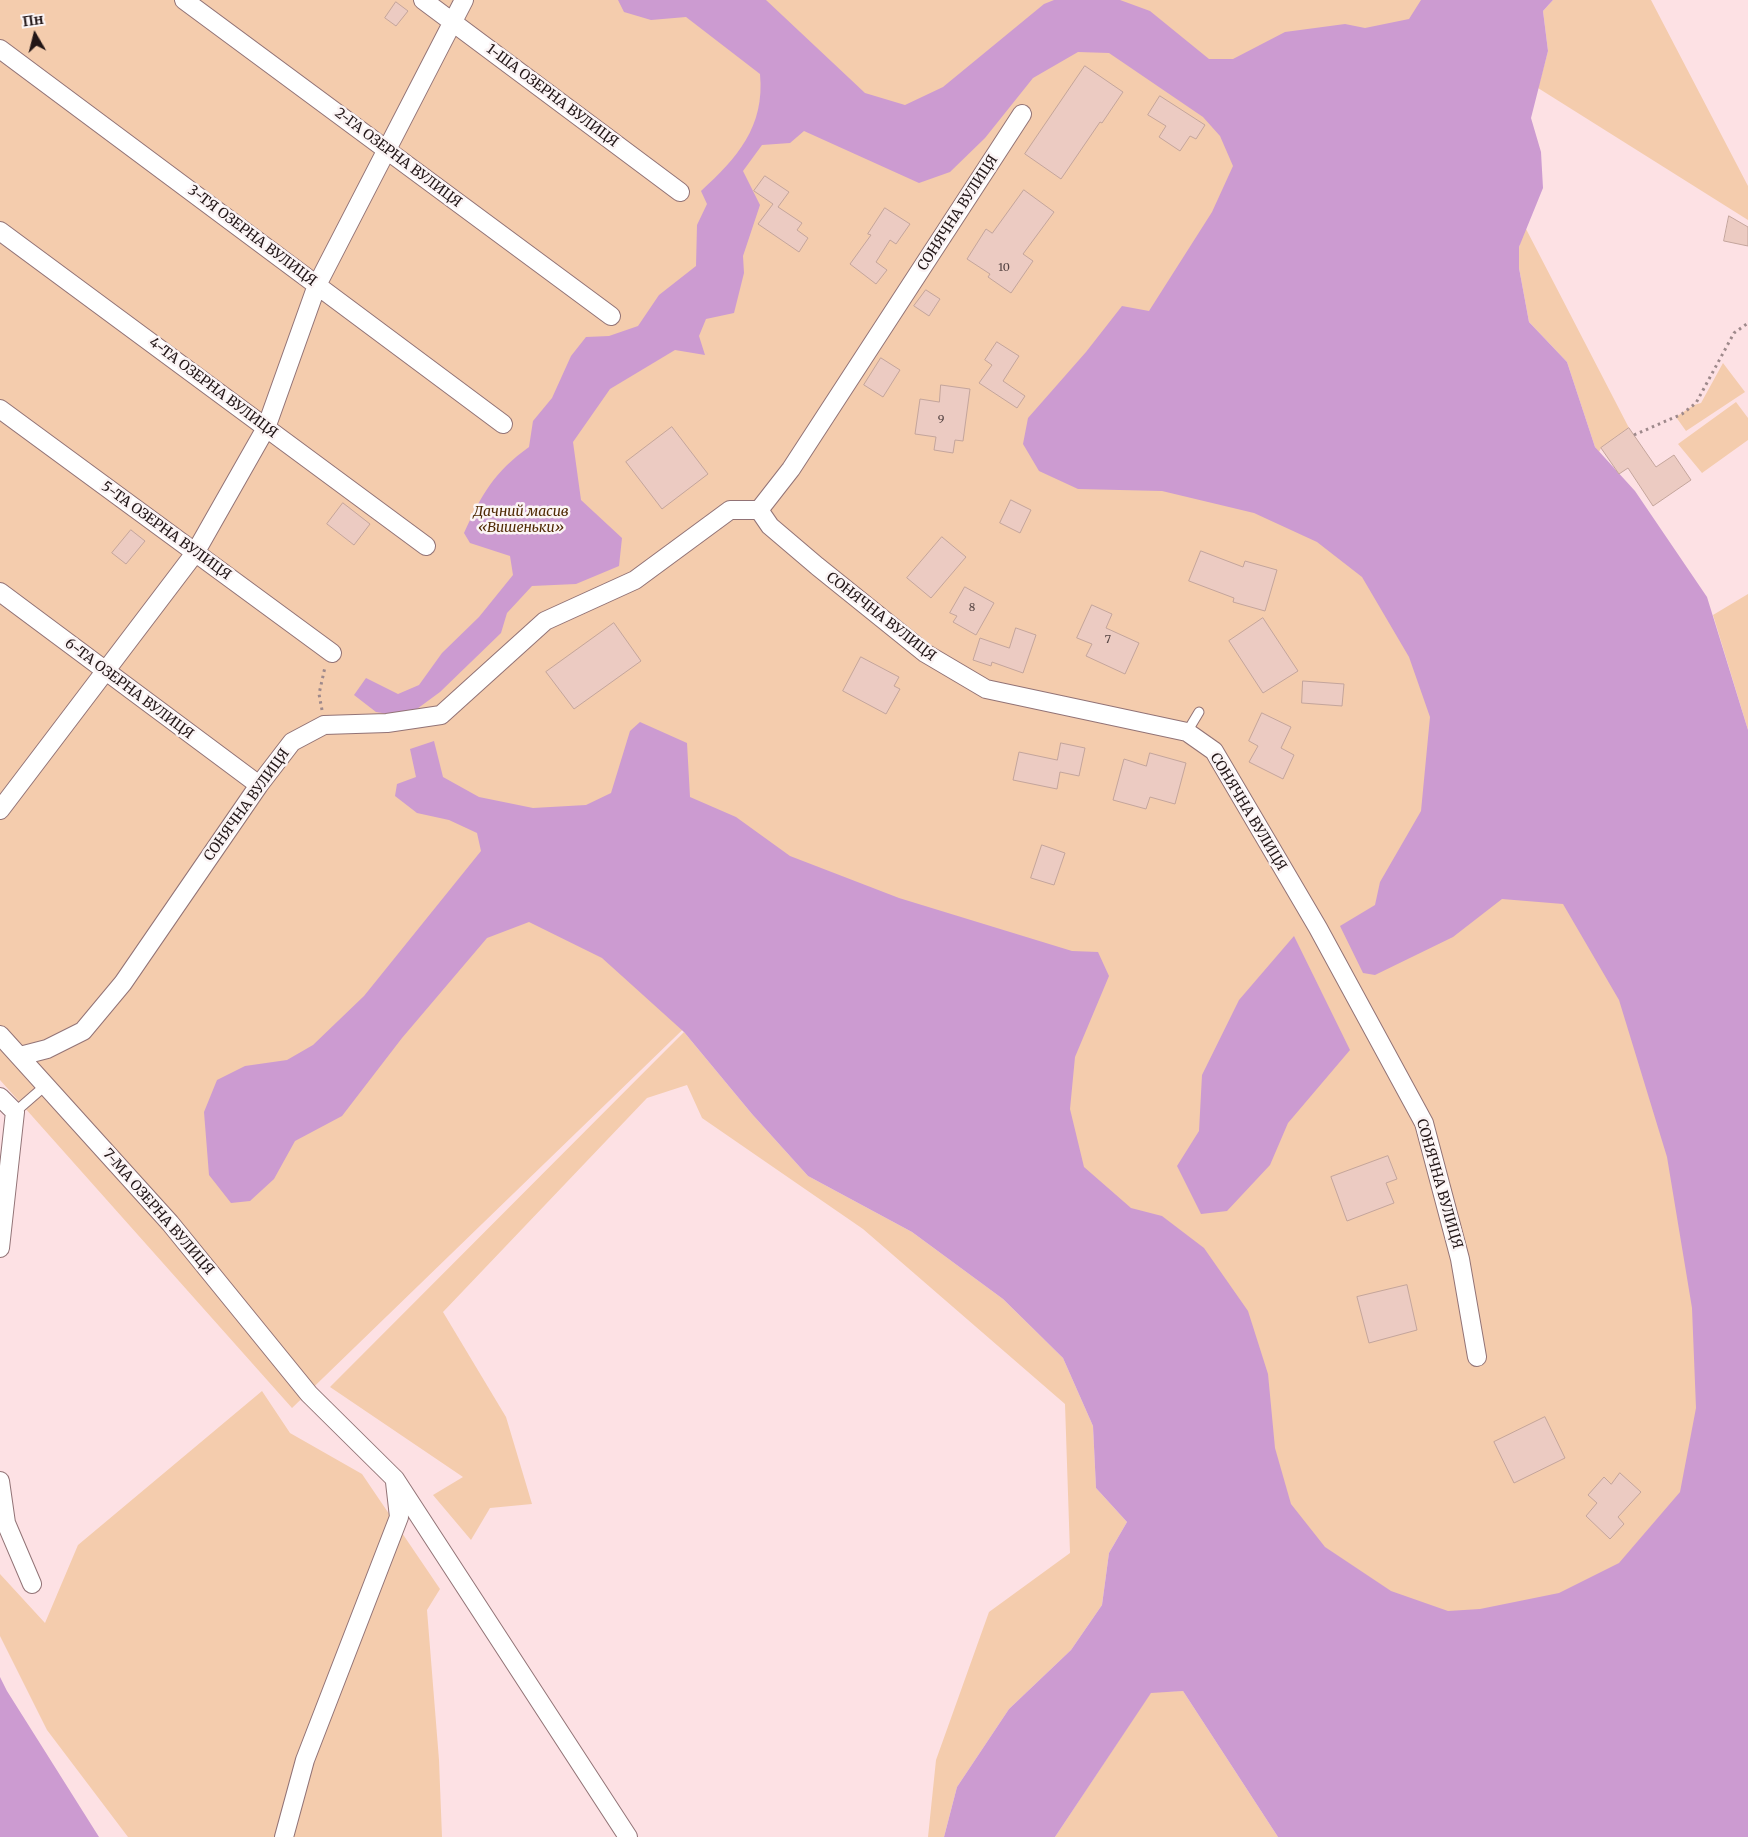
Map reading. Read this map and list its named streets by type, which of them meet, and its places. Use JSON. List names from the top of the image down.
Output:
{
  "streets": {
    "street": [
      "1-ША ОЗЕРНА ВУЛИЦЯ",
      "2-ГА ОЗЕРНА ВУЛИЦЯ",
      "СОНЯЧНА ВУЛИЦЯ",
      "3-ТЯ ОЗЕРНА ВУЛИЦЯ",
      "4-ТА ОЗЕРНА ВУЛИЦЯ",
      "5-ТА ОЗЕРНА ВУЛИЦЯ",
      "6-ТА ОЗЕРНА ВУЛИЦЯ",
      "7-МА ОЗЕРНА ВУЛИЦЯ"
    ]
  },
  "crossings": [
    ["СОНЯЧНА ВУЛИЦЯ", "6-ТА ОЗЕРНА ВУЛИЦЯ"],
    ["СОНЯЧНА ВУЛИЦЯ", "7-МА ОЗЕРНА ВУЛИЦЯ"]
  ],
  "parks": ["Дачний масив «Вишеньки»"],
  "house_numbers": [
    "10",
    "9",
    "8",
    "7"
  ],
  "north": "top"
}
